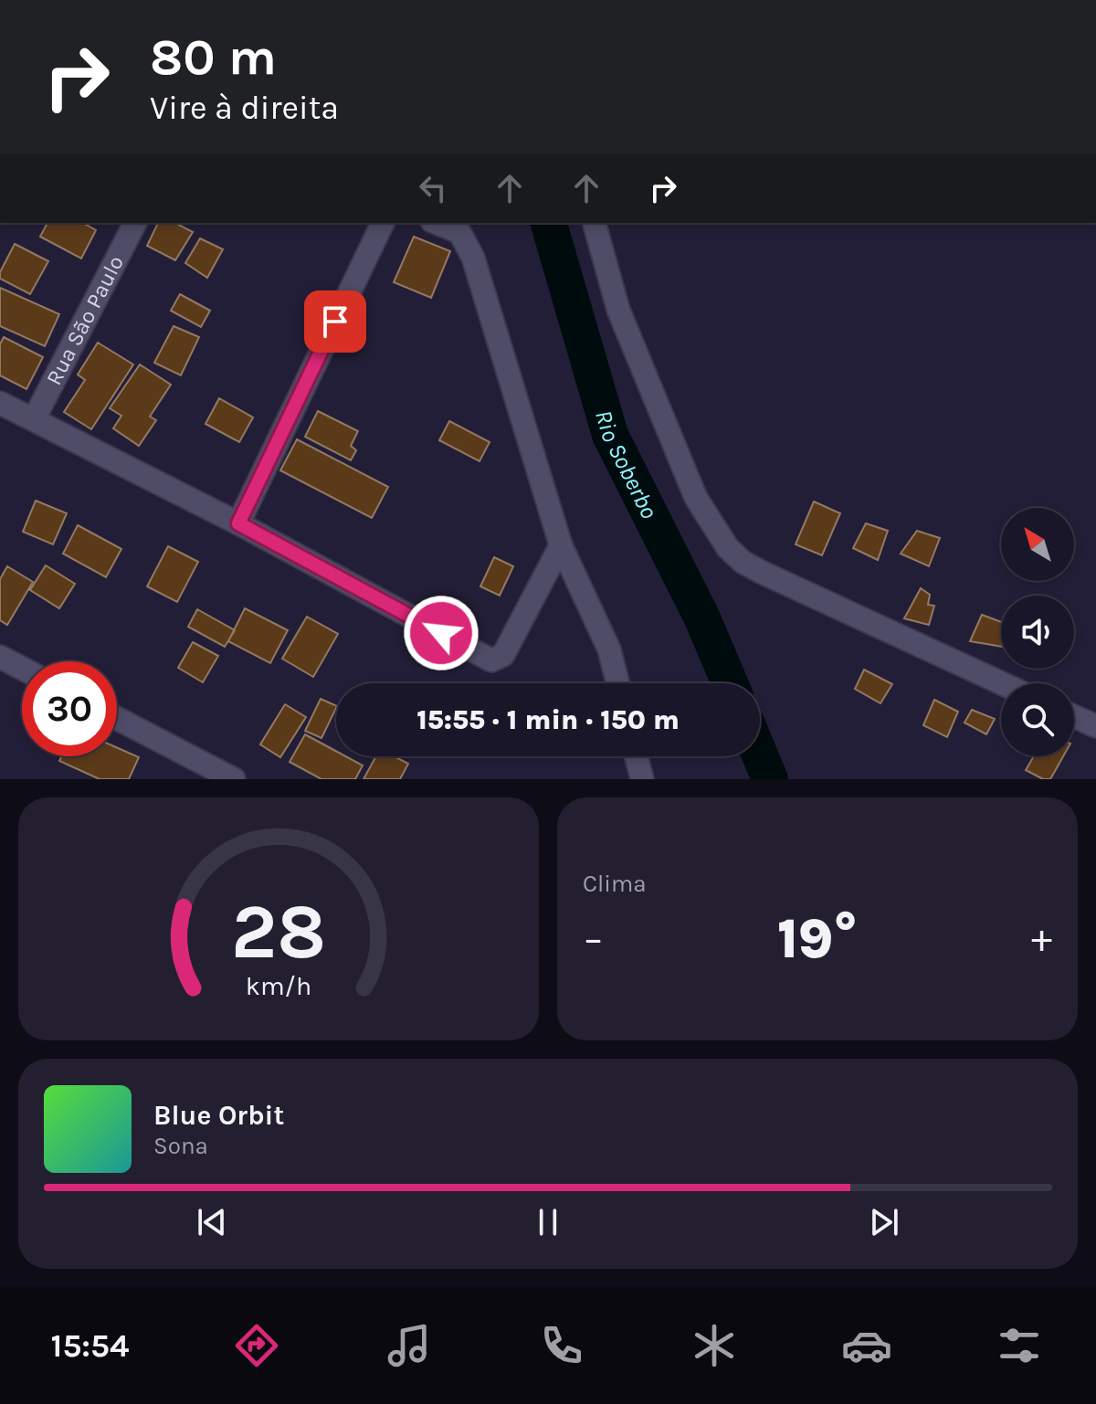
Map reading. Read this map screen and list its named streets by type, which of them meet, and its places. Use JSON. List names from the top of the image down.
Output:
{
  "streets": {
    "street": ["Rua São Paulo"]
  },
  "water": ["Rio Soberbo"],
  "north": "top left",
  "page": {
    "turn": ["80 m", "Vire à direita"],
    "limit": "30",
    "trip": "15:55 · 1 min · 150 m",
    "tile": "Clima",
    "heat": ["−", "19°", "+"],
    "song": ["Blue Orbit", "Sona"],
    "tabs": "15:54",
    "gauge": ["28", "km/h"]
  }
}
